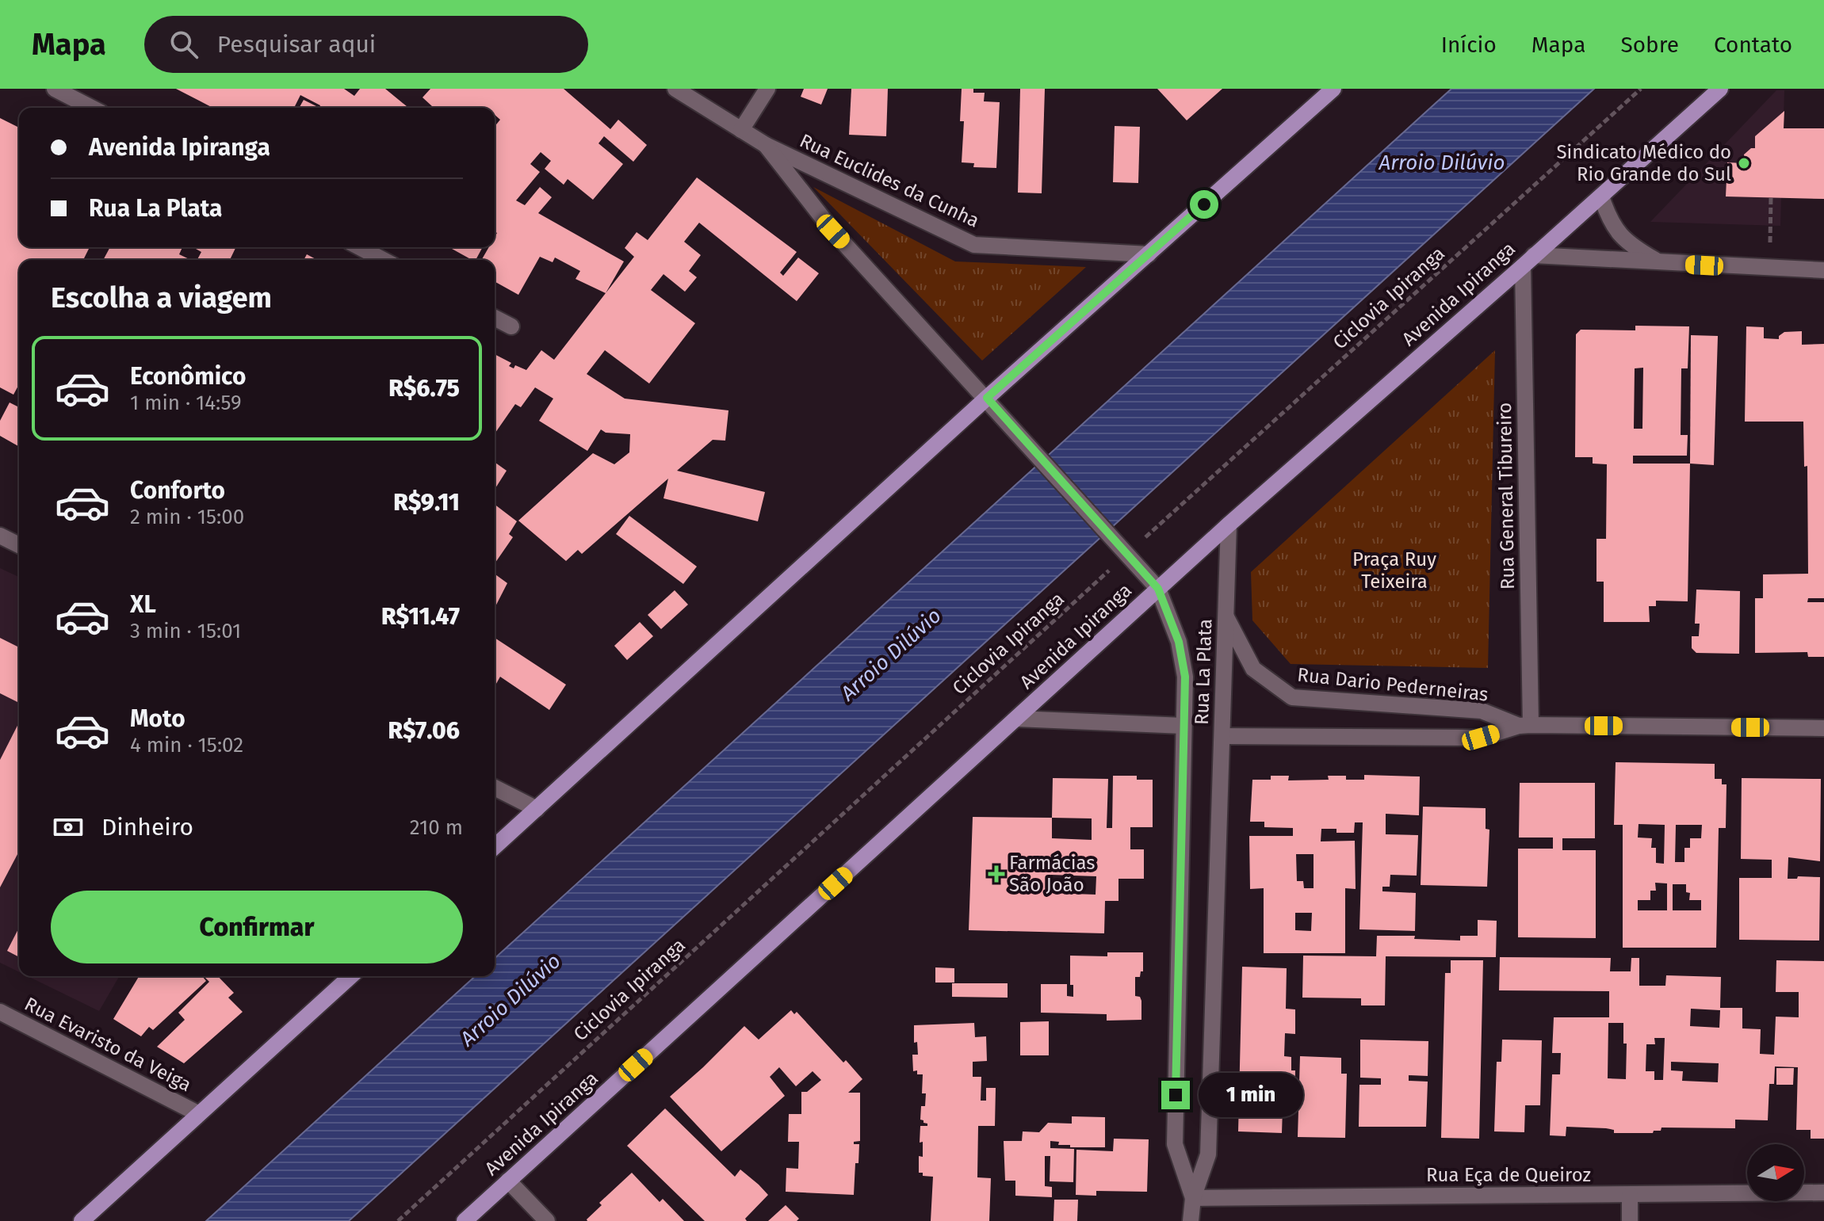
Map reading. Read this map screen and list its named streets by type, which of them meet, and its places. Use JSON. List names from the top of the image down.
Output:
{
  "streets": {
    "main road": ["Avenida Ipiranga"],
    "street": [
      "Rua Euclides da Cunha",
      "Rua General Tibureiro",
      "Rua La Plata",
      "Rua Dario Pederneiras",
      "Rua Evaristo da Veiga",
      "Rua Eça de Queiroz"
    ],
    "path": ["Ciclovia Ipiranga"]
  },
  "crossings": [
    ["Rua Euclides da Cunha", "Avenida Ipiranga"],
    ["Rua Euclides da Cunha", "Ciclovia Ipiranga"],
    ["Rua Euclides da Cunha", "Rua La Plata"],
    ["Avenida Ipiranga", "Rua General Tibureiro"],
    ["Avenida Ipiranga", "Rua La Plata"],
    ["Rua General Tibureiro", "Rua Dario Pederneiras"],
    ["Rua La Plata", "Rua Dario Pederneiras"],
    ["Rua La Plata", "Rua Eça de Queiroz"]
  ],
  "water": ["Arroio Dilúvio"],
  "parks": ["Praça Ruy Teixeira"],
  "places": {
    "other": ["Sindicato Médico do Rio Grande do Sul"],
    "health": ["Farmácias São João"]
  },
  "north": "right",
  "page": {
    "header": "Mapa",
    "search": "Pesquisar aqui",
    "nav": [
      "Início",
      "Mapa",
      "Sobre",
      "Contato"
    ],
    "banner": ["Avenida Ipiranga", "Rua La Plata"],
    "heading": "Escolha a viagem",
    "list": [
      {
        "name": "Econômico",
        "note": "1 min · 14:59",
        "value": "R$6.75"
      },
      {
        "name": "Conforto",
        "note": "2 min · 15:00",
        "value": "R$9.11"
      },
      {
        "name": "XL",
        "note": "3 min · 15:01",
        "value": "R$11.47"
      },
      {
        "name": "Moto",
        "note": "4 min · 15:02",
        "value": "R$7.06"
      }
    ],
    "pay": ["Dinheiro", "210 m"],
    "buttons": "Confirmar",
    "bubble": "1 min"
  }
}
